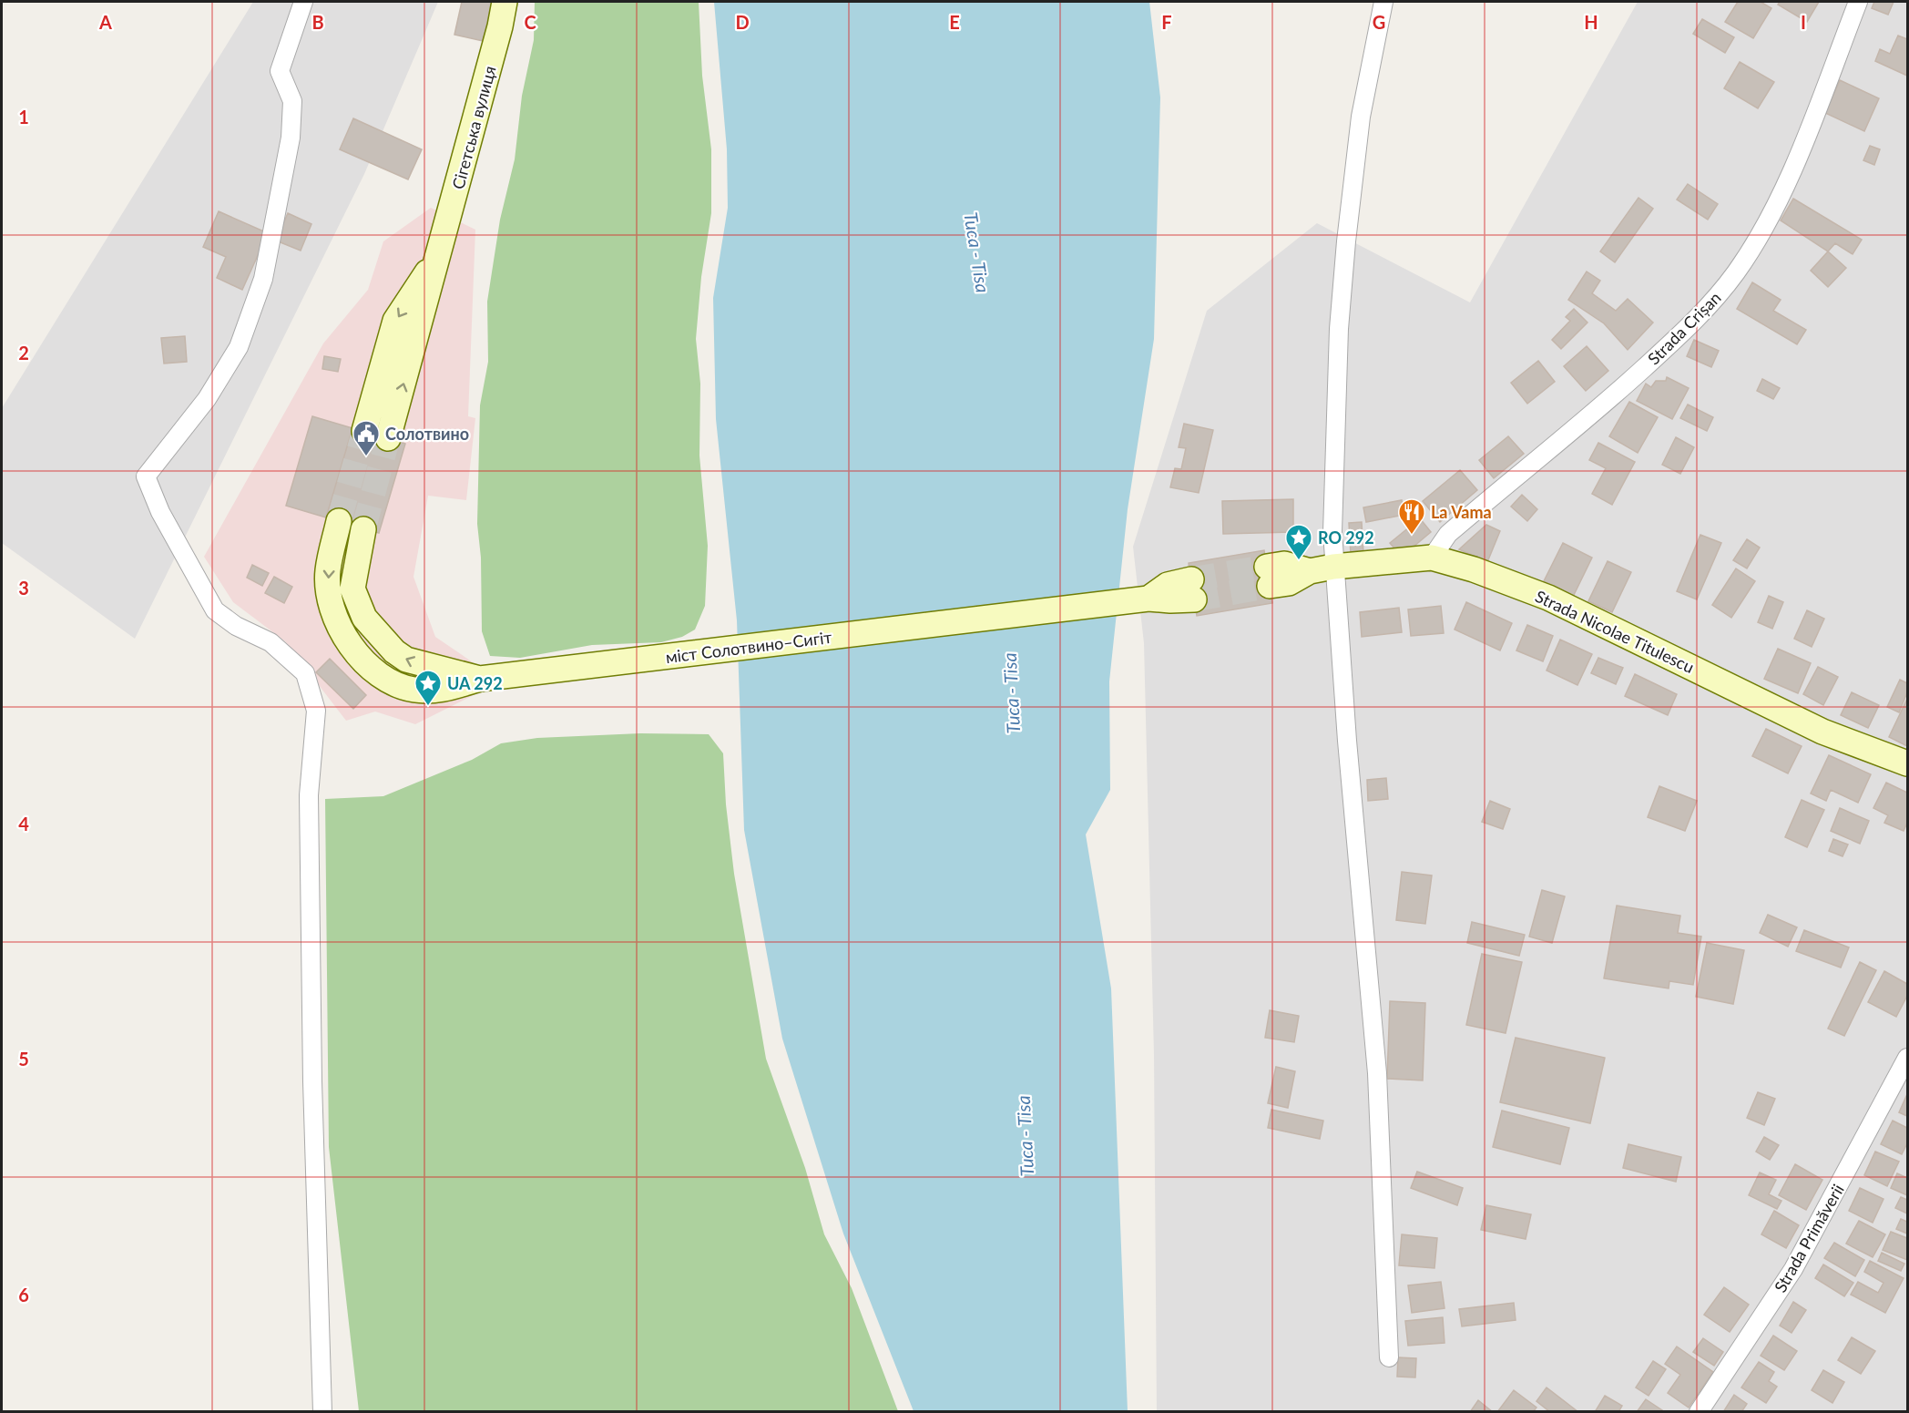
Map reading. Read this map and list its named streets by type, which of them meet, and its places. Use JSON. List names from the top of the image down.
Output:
{
  "streets": {
    "street": [
      "Сігетська вулиця",
      "Strada Crișan",
      "Strada Nicolae Titulescu",
      "міст Солотвино–Сигіт",
      "Strada Primăverii"
    ]
  },
  "crossings": [
    ["Strada Crișan", "Strada Nicolae Titulescu"]
  ],
  "water": ["Тиса - Tisa"],
  "places": {
    "public building": ["Солотвино"],
    "restaurant": ["La Vama"],
    "place": ["RO 292", "UA 292"]
  },
  "grid": {
    "columns": [
      "A",
      "B",
      "C",
      "D",
      "E",
      "F",
      "G",
      "H",
      "I"
    ],
    "rows": [
      "1",
      "2",
      "3",
      "4",
      "5",
      "6"
    ]
  }
}
